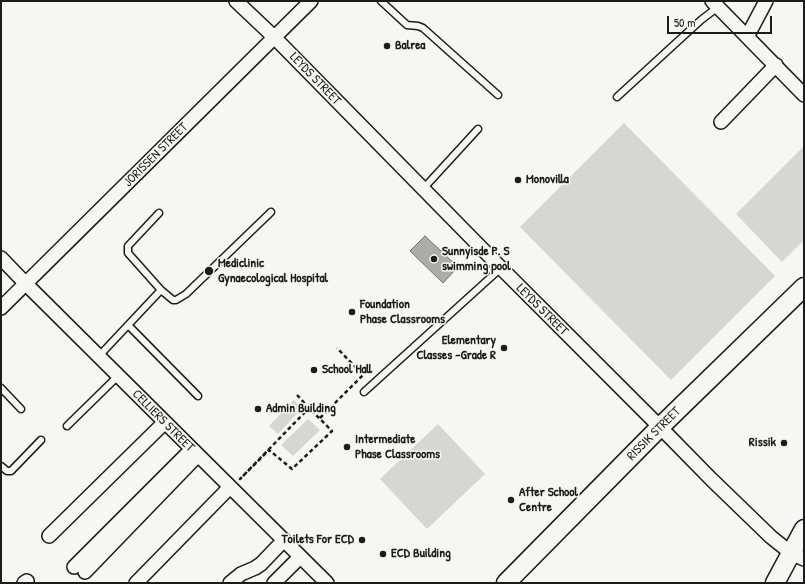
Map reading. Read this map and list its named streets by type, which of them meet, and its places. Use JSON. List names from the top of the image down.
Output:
{
  "streets": {
    "main road": ["RISSIK STREET"],
    "street": ["LEYDS STREET", "JORISSEN STREET", "CELLIERS STREET"]
  },
  "crossings": [
    ["LEYDS STREET", "JORISSEN STREET"],
    ["LEYDS STREET", "RISSIK STREET"],
    ["JORISSEN STREET", "CELLIERS STREET"]
  ],
  "places": [
    "Balrea",
    "Monovilla",
    "Sunnyisde P. S swimming pool",
    "Mediclinic Gynaecological Hospital",
    "Foundation Phase Classrooms",
    "Elementary Classes -Grade R",
    "School Hall",
    "Admin Building",
    "Rissik",
    "Intermediate Phase Classrooms",
    "After School Centre",
    "Toilets For ECD",
    "ECD Building"
  ],
  "scale_bar": "50 m"
}
